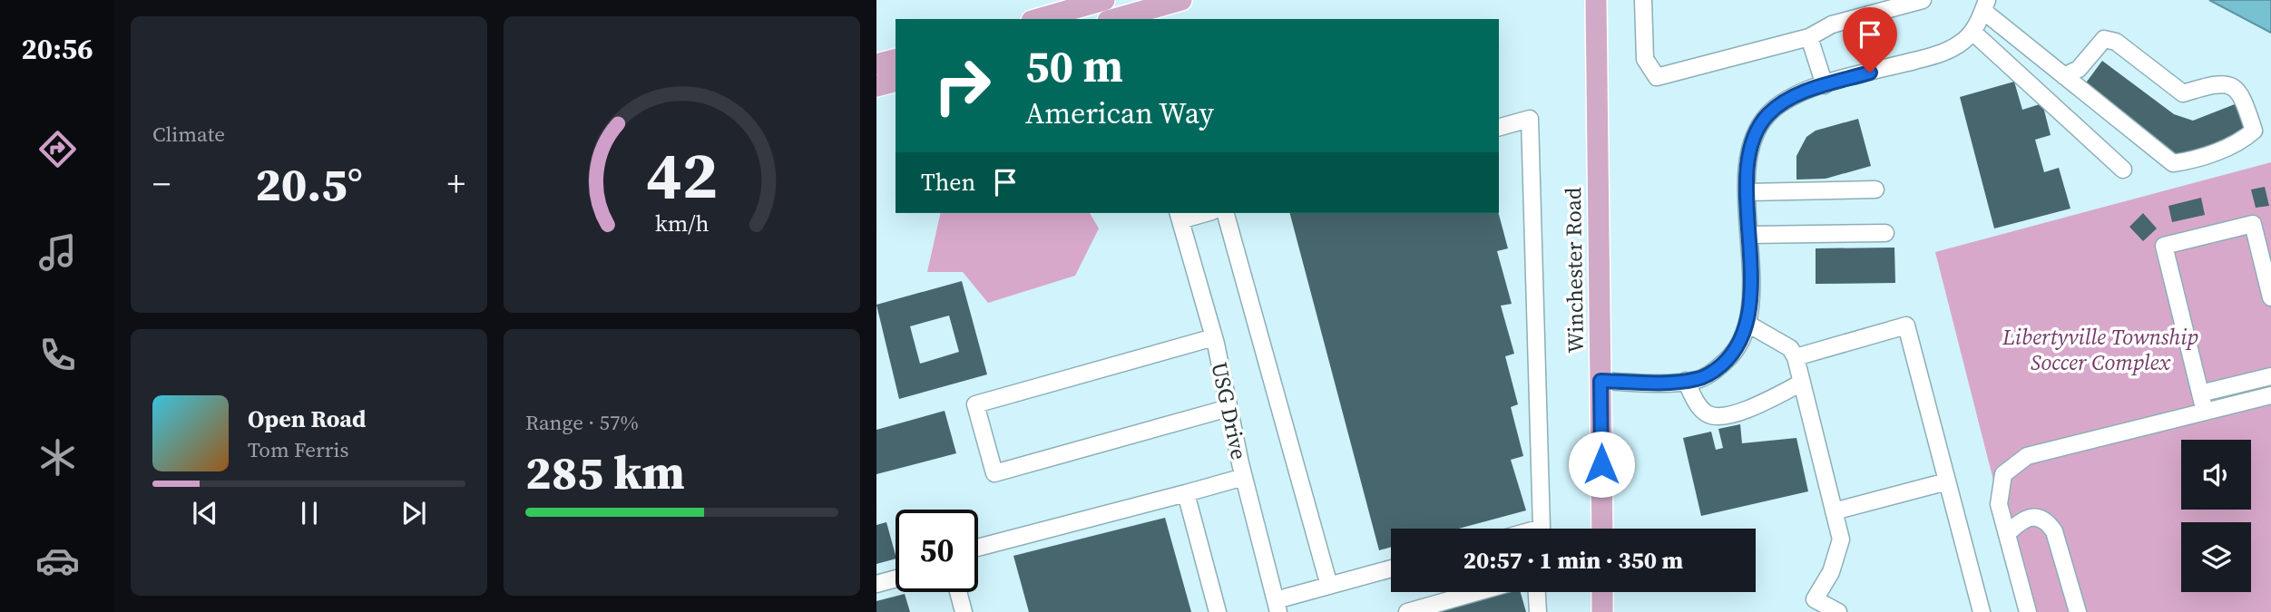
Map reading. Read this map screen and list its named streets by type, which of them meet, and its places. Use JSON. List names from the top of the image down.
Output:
{
  "streets": {
    "main road": ["Winchester Road"],
    "street": ["USG Drive"]
  },
  "parks": ["Libertyville Township Soccer Complex"],
  "page": {
    "tabs": "20:56",
    "tile": [
      "Climate",
      ["Range · 57%", "285 km"]
    ],
    "turn": ["50 m", "American Way"],
    "then": "Then",
    "heat": ["−", "20.5°", "+"],
    "song": ["Open Road", "Tom Ferris"],
    "limit": "50",
    "trip": "20:57 · 1 min · 350 m",
    "gauge": ["42", "km/h"]
  }
}
